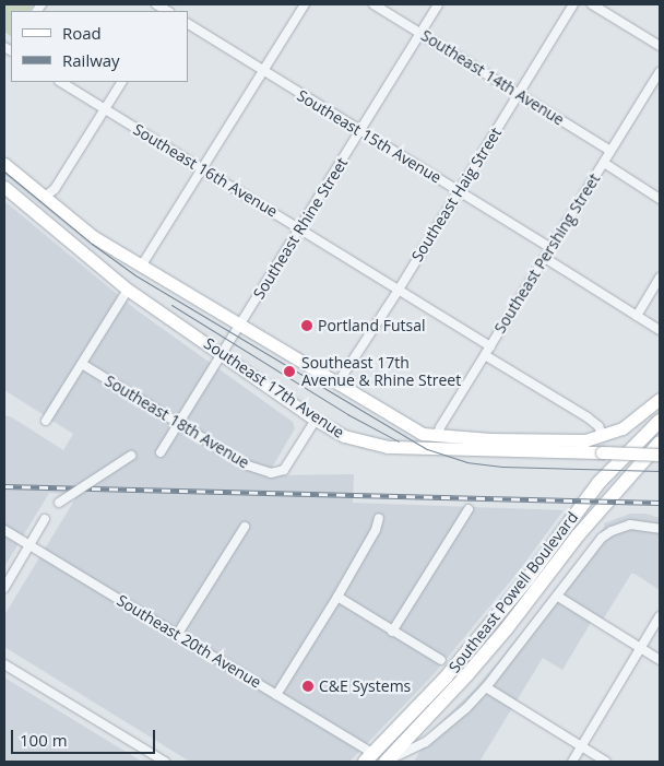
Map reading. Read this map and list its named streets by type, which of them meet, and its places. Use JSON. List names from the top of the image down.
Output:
{
  "streets": {
    "main road": ["Southeast Powell Boulevard"],
    "street": [
      "Southeast 14th Avenue",
      "Southeast 15th Avenue",
      "Southeast 16th Avenue",
      "Southeast Haig Street",
      "Southeast Rhine Street",
      "Southeast Pershing Street",
      "Southeast 17th Avenue",
      "Southeast 18th Avenue",
      "Southeast 20th Avenue"
    ]
  },
  "crossings": [
    ["Southeast 14th Avenue", "Southeast Haig Street"],
    ["Southeast 14th Avenue", "Southeast Rhine Street"],
    ["Southeast 14th Avenue", "Southeast Pershing Street"],
    ["Southeast 15th Avenue", "Southeast Haig Street"],
    ["Southeast 15th Avenue", "Southeast Rhine Street"],
    ["Southeast 15th Avenue", "Southeast Pershing Street"],
    ["Southeast 16th Avenue", "Southeast Haig Street"],
    ["Southeast 16th Avenue", "Southeast Rhine Street"],
    ["Southeast 16th Avenue", "Southeast Pershing Street"],
    ["Southeast Rhine Street", "Southeast 17th Avenue"],
    ["Southeast Rhine Street", "Southeast 18th Avenue"],
    ["Southeast 17th Avenue", "Southeast 18th Avenue"],
    ["Southeast Powell Boulevard", "Southeast 20th Avenue"]
  ],
  "places": ["Portland Futsal", "Southeast 17th Avenue & Rhine Street", "C&E Systems"],
  "legend": ["Road", "Railway"],
  "scale_bar": "100 m"
}
